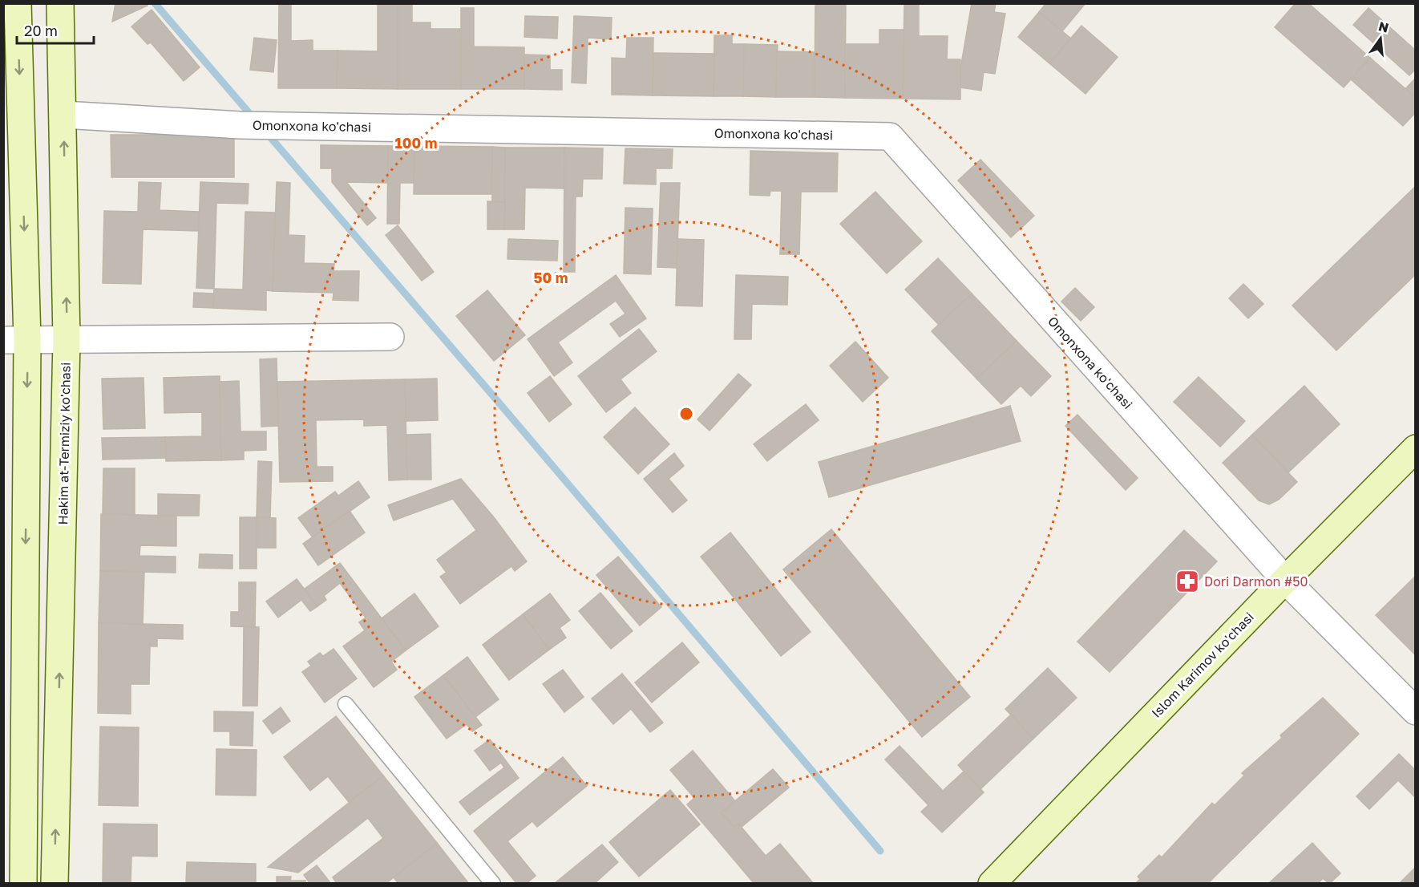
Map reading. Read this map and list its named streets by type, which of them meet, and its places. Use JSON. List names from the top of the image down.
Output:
{
  "streets": {
    "main road": ["Hakim at-Termiziy ko'chasi", "Islom Karimov ko'chasi"],
    "street": ["Omonxona ko'chasi"]
  },
  "crossings": [
    ["Omonxona ko'chasi", "Hakim at-Termiziy ko'chasi"],
    ["Omonxona ko'chasi", "Islom Karimov ko'chasi"]
  ],
  "places": {
    "pharmacy": ["Dori Darmon #50"]
  },
  "scale_bar": "20 m",
  "north": "top",
  "rings": ["100 m", "50 m"]
}
